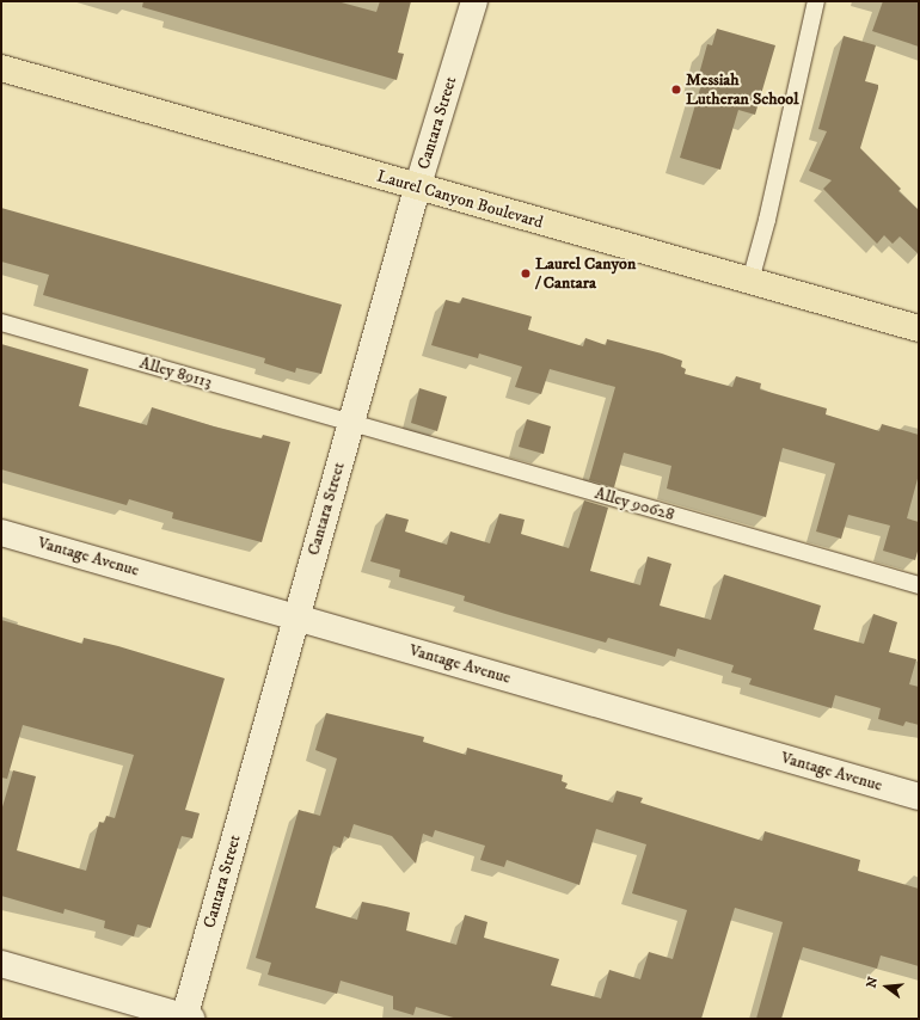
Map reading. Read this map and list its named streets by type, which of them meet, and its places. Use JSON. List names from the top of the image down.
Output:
{
  "streets": {
    "main road": ["Laurel Canyon Boulevard"],
    "street": ["Cantara Street", "Vantage Avenue"],
    "lane": ["Alley 89113", "Alley 90628"]
  },
  "crossings": [
    ["Cantara Street", "Laurel Canyon Boulevard"],
    ["Cantara Street", "Alley 89113"],
    ["Cantara Street", "Alley 90628"],
    ["Cantara Street", "Vantage Avenue"],
    ["Alley 89113", "Alley 90628"]
  ],
  "places": ["Messiah Lutheran School", "Laurel Canyon / Cantara"],
  "north": "left"
}
